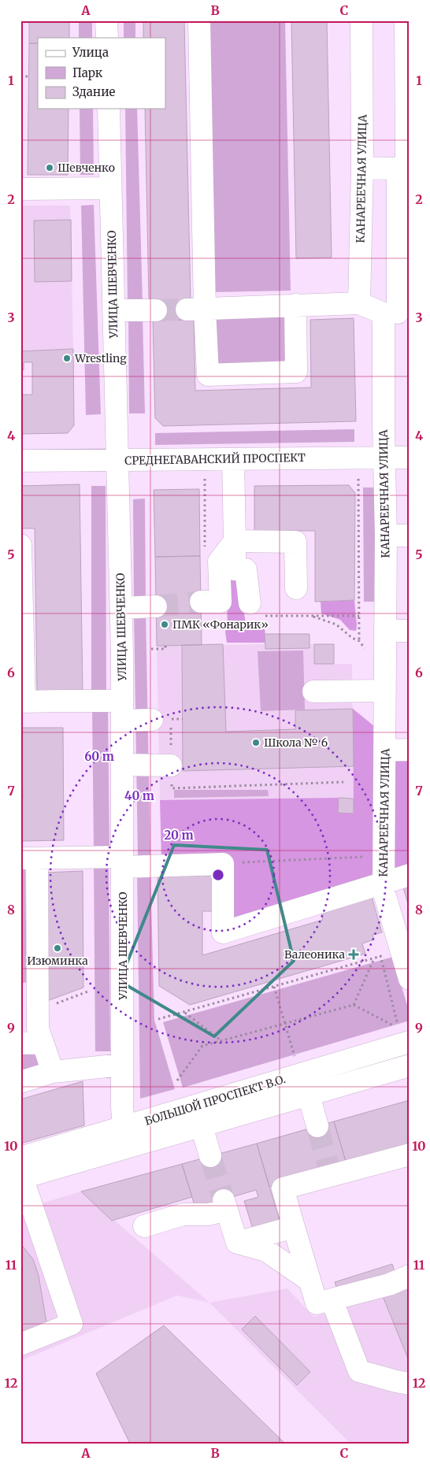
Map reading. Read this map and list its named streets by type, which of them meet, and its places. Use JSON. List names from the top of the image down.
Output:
{
  "streets": {
    "street": [
      "КАНАРЕЕЧНАЯ УЛИЦА",
      "УЛИЦА ШЕВЧЕНКО",
      "СРЕДНЕГАВАНСКИЙ ПРОСПЕКТ",
      "БОЛЬШОЙ ПРОСПЕКТ В.О."
    ]
  },
  "crossings": [
    ["КАНАРЕЕЧНАЯ УЛИЦА", "СРЕДНЕГАВАНСКИЙ ПРОСПЕКТ"],
    ["УЛИЦА ШЕВЧЕНКО", "СРЕДНЕГАВАНСКИЙ ПРОСПЕКТ"],
    ["УЛИЦА ШЕВЧЕНКО", "БОЛЬШОЙ ПРОСПЕКТ В.О."]
  ],
  "places": {
    "other": [
      "Шевченко",
      "Wrestling",
      "ПМК «Фонарик»",
      "Школа № 6",
      "Изюминка"
    ],
    "health": ["Валеоника"]
  },
  "legend": ["Улица", "Парк", "Здание"],
  "grid": {
    "columns": ["A", "B", "C"],
    "rows": [
      "1",
      "2",
      "3",
      "4",
      "5",
      "6",
      "7",
      "8",
      "9",
      "10",
      "11",
      "12"
    ]
  },
  "rings": ["60 m", "40 m", "20 m"]
}
